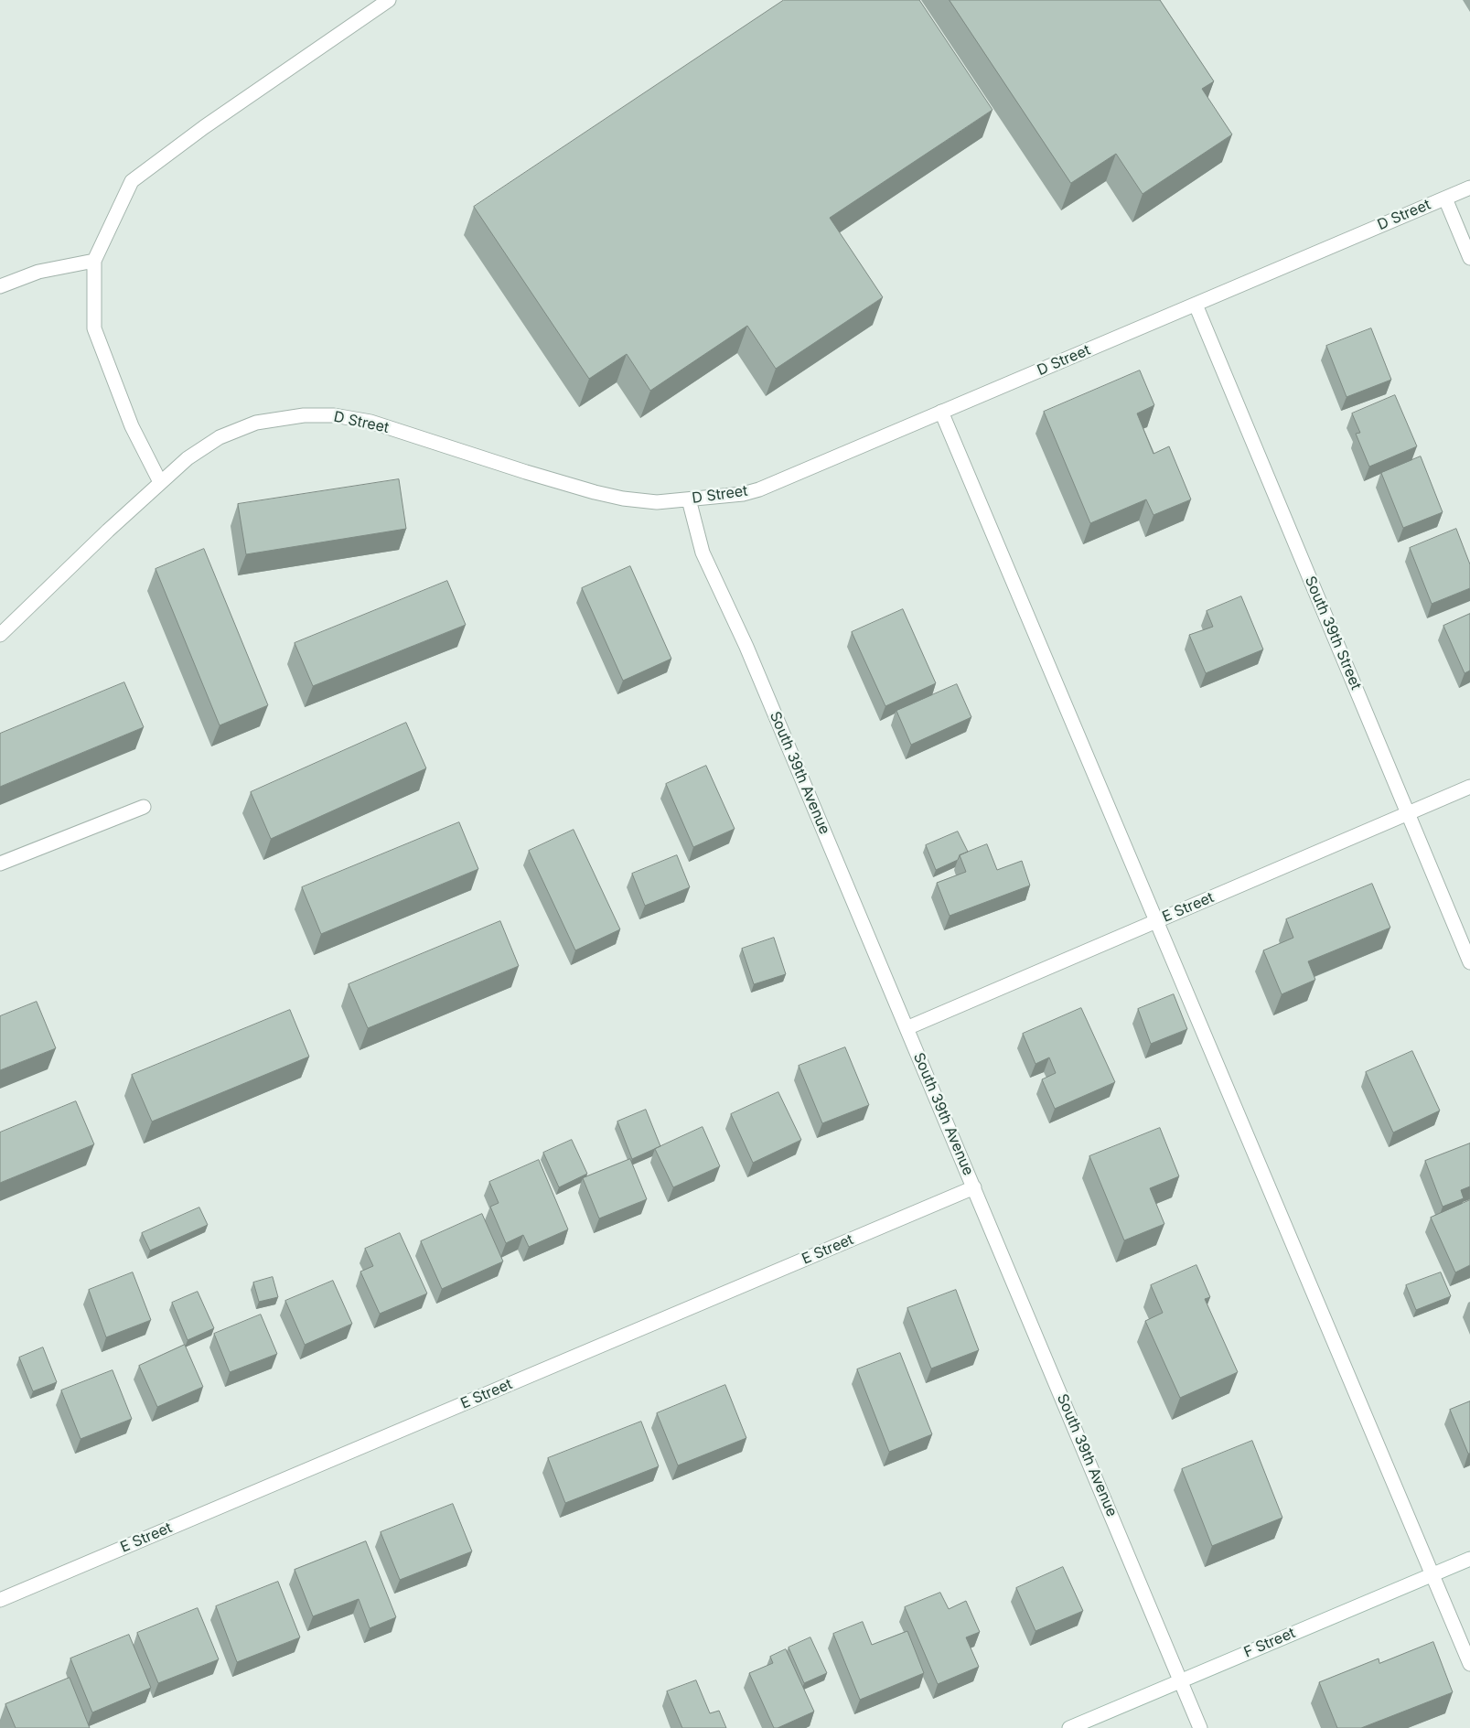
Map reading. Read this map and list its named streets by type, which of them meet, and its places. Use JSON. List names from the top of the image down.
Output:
{
  "streets": {
    "street": [
      "D Street",
      "South 39th Street",
      "South 39th Avenue",
      "E Street",
      "F Street"
    ]
  },
  "crossings": [
    ["D Street", "South 39th Street"],
    ["D Street", "South 39th Avenue"],
    ["South 39th Street", "E Street"],
    ["South 39th Avenue", "E Street"],
    ["South 39th Avenue", "F Street"]
  ]
}
